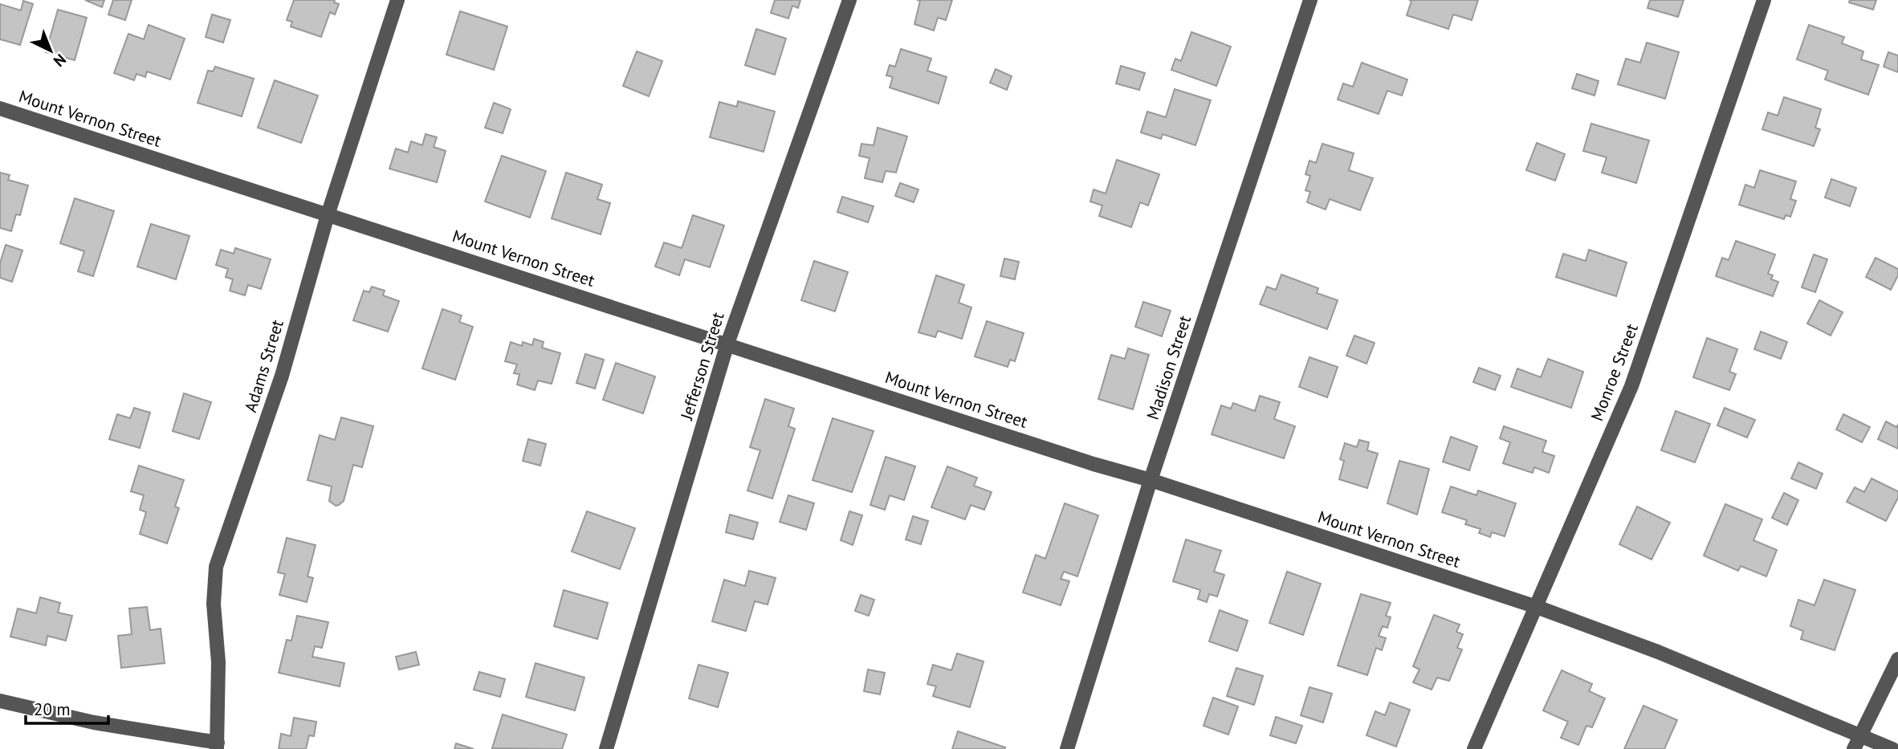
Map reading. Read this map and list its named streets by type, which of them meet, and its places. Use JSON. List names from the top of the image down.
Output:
{
  "streets": {
    "street": [
      "Mount Vernon Street",
      "Adams Street",
      "Jefferson Street",
      "Madison Street",
      "Monroe Street"
    ]
  },
  "crossings": [
    ["Mount Vernon Street", "Adams Street"],
    ["Mount Vernon Street", "Jefferson Street"],
    ["Mount Vernon Street", "Madison Street"],
    ["Mount Vernon Street", "Monroe Street"]
  ],
  "scale_bar": "20 m",
  "north": "bottom right"
}
